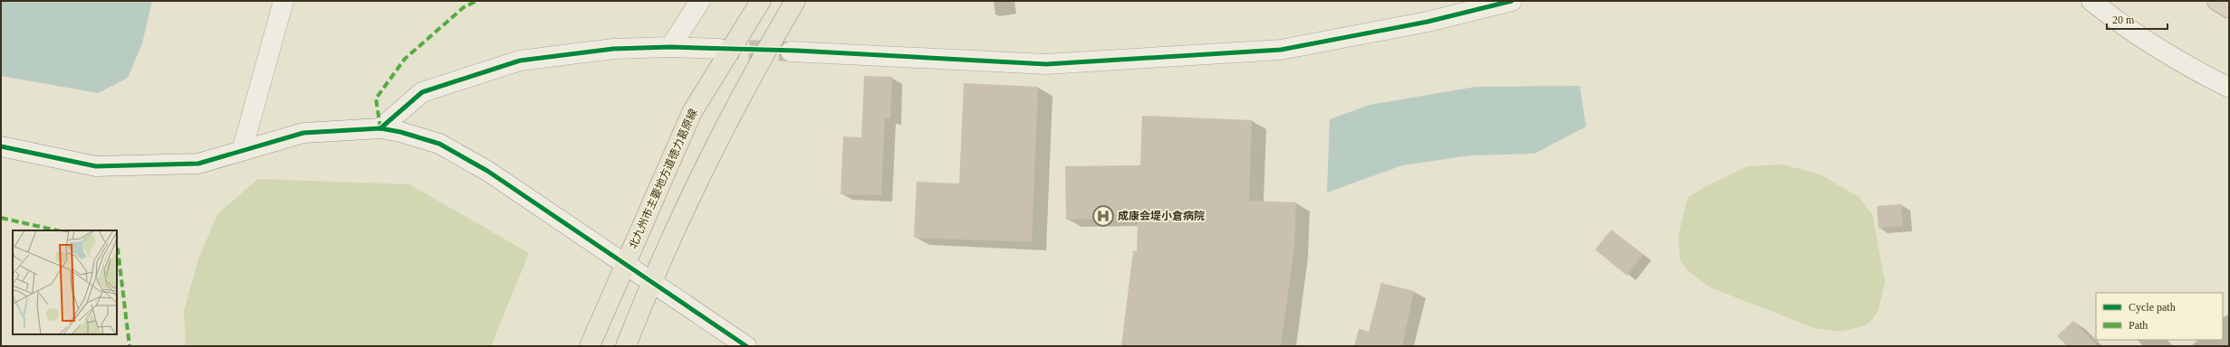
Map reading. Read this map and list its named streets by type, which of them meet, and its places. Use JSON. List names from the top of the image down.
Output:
{
  "streets": {
    "main road": ["北九州市主要地方道徳力葛原線"]
  },
  "places": {
    "hospital": ["成康会堤小倉病院"]
  },
  "legend": ["Cycle path", "Path"],
  "scale_bar": "20 m"
}
